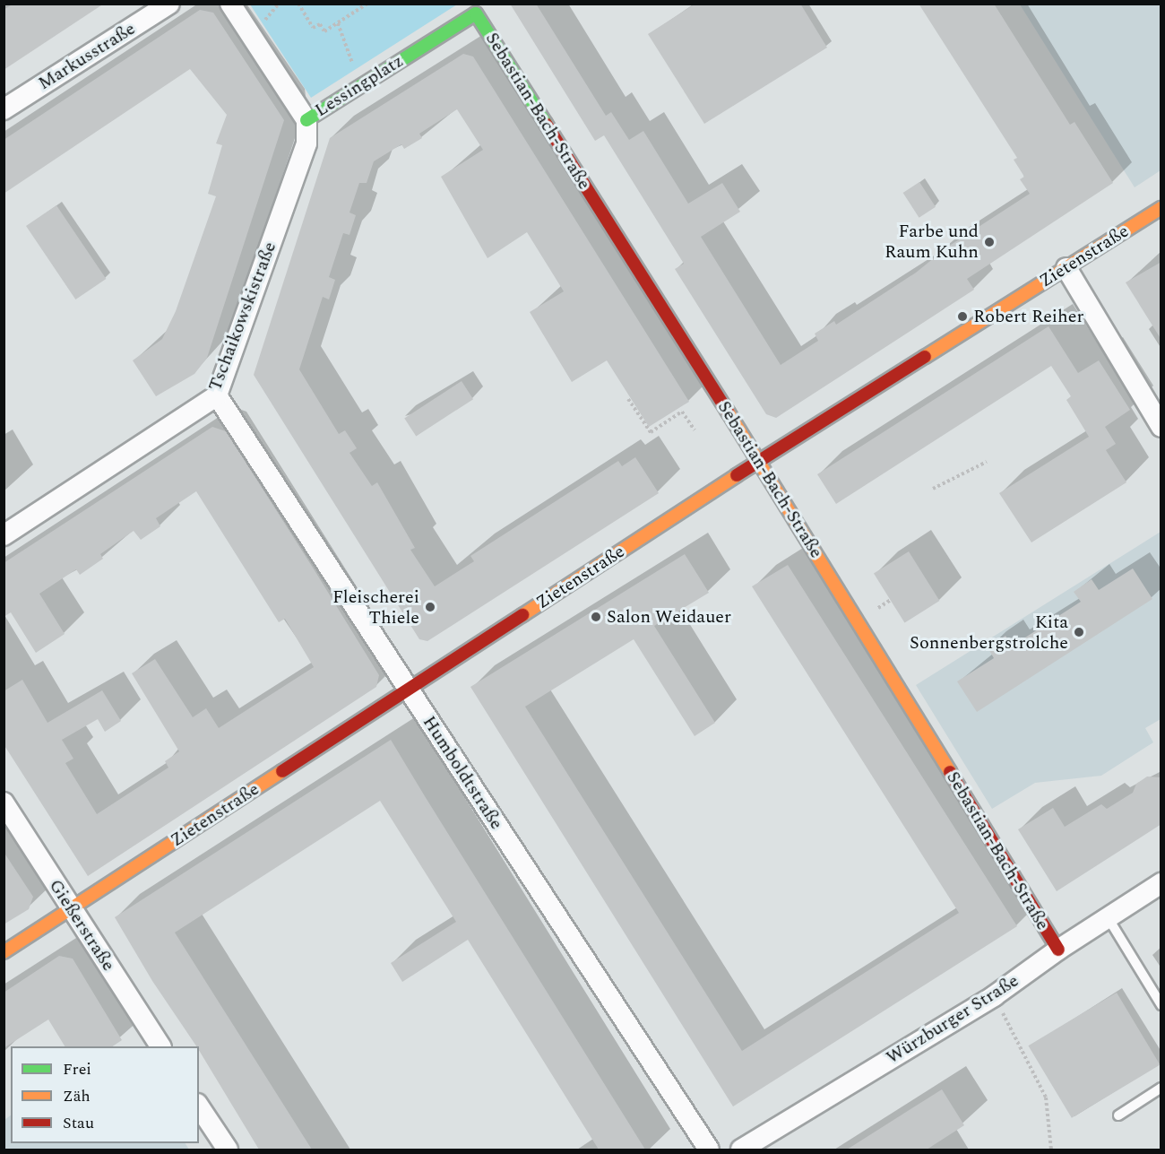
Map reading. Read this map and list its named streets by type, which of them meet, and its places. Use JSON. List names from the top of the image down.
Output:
{
  "streets": {
    "street": [
      "Markusstraße",
      "Lessingplatz",
      "Sebastian-Bach-Straße",
      "Zietenstraße",
      "Tschaikowskistraße",
      "Humboldtstraße",
      "Gießerstraße",
      "Würzburger Straße"
    ]
  },
  "crossings": [
    ["Lessingplatz", "Sebastian-Bach-Straße"],
    ["Lessingplatz", "Tschaikowskistraße"],
    ["Sebastian-Bach-Straße", "Zietenstraße"],
    ["Sebastian-Bach-Straße", "Würzburger Straße"],
    ["Zietenstraße", "Humboldtstraße"],
    ["Zietenstraße", "Gießerstraße"],
    ["Tschaikowskistraße", "Humboldtstraße"]
  ],
  "places": [
    "Farbe und Raum Kuhn",
    "Robert Reiher",
    "Fleischerei Thiele",
    "Salon Weidauer",
    "Kita Sonnenbergstrolche"
  ],
  "legend": ["Frei", "Zäh", "Stau"]
}
